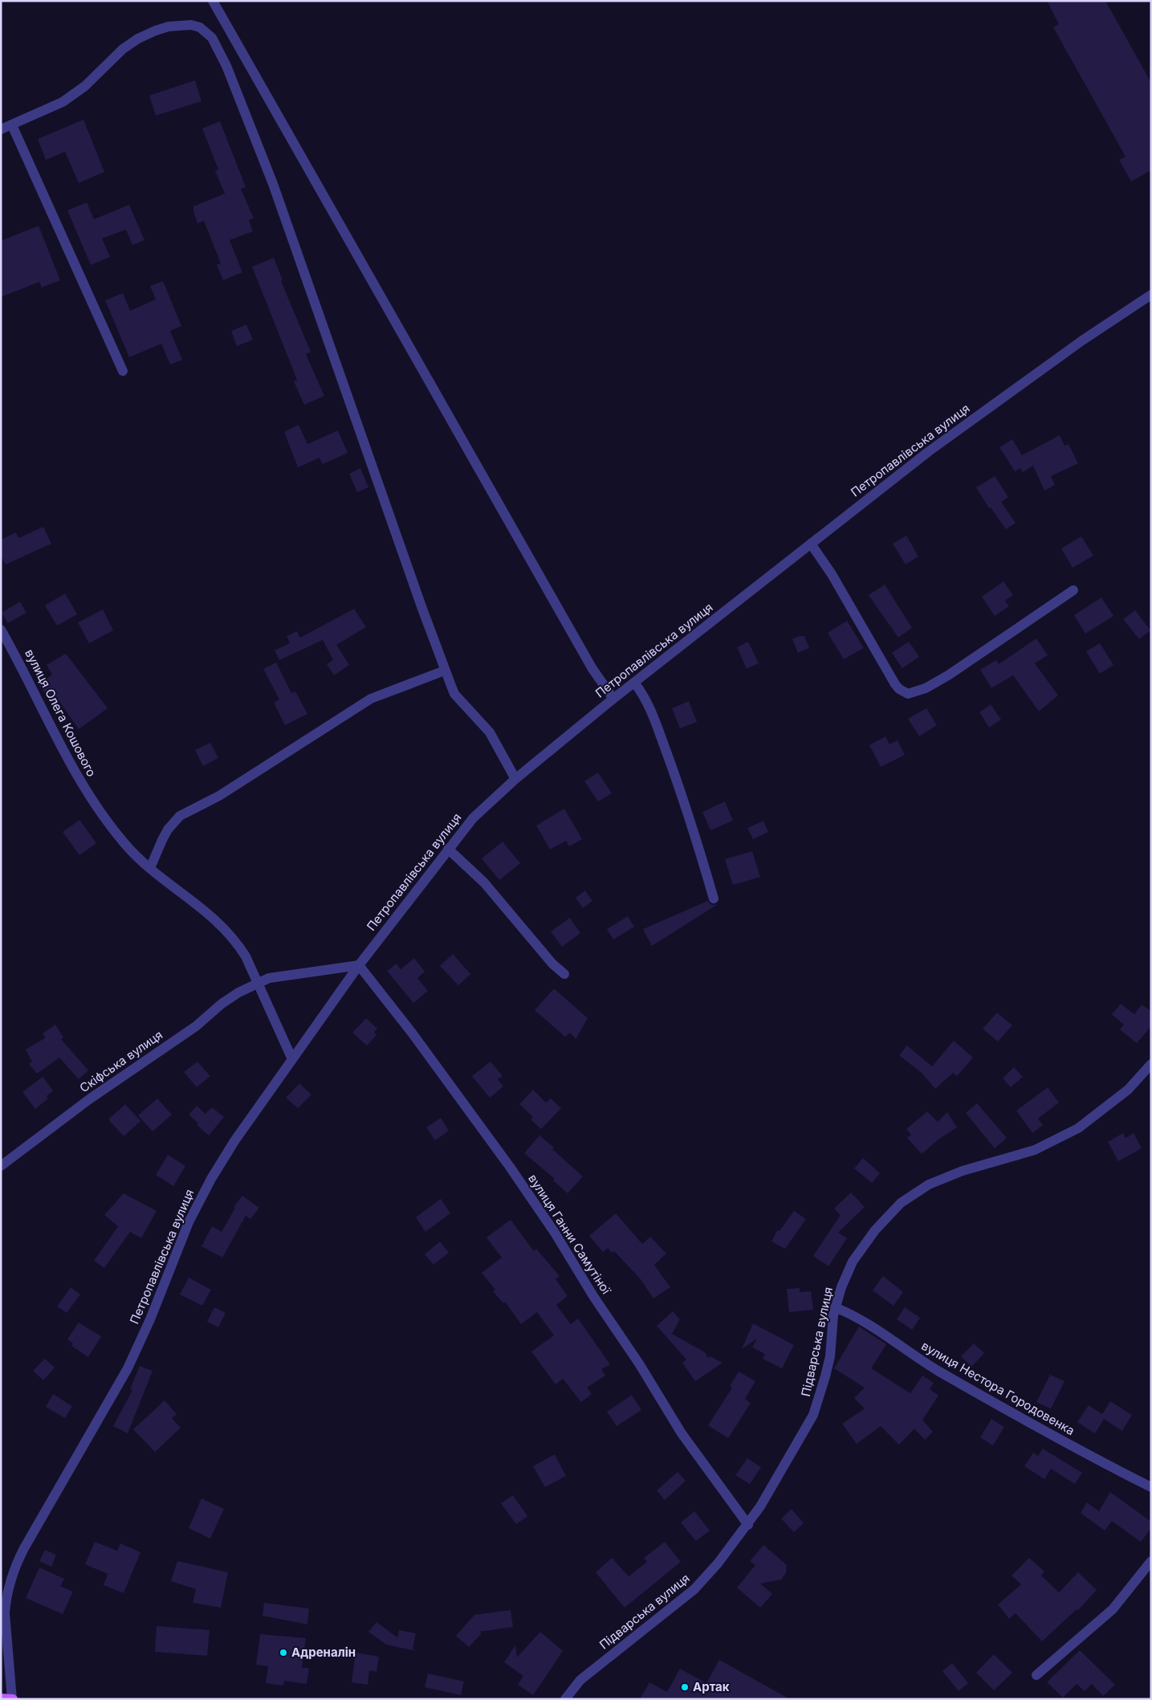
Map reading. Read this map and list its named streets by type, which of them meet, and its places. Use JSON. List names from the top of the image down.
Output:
{
  "streets": {
    "street": [
      "Петропавлівська вулиця",
      "вулиця Олега Кошового",
      "Скіфська вулиця",
      "вулиця Ганни Самутіної",
      "Підварська вулиця",
      "вулиця Нестора Городовенка"
    ]
  },
  "crossings": [
    ["Петропавлівська вулиця", "вулиця Олега Кошового"],
    ["Петропавлівська вулиця", "Скіфська вулиця"],
    ["Петропавлівська вулиця", "вулиця Ганни Самутіної"],
    ["вулиця Олега Кошового", "Скіфська вулиця"],
    ["Скіфська вулиця", "вулиця Ганни Самутіної"],
    ["вулиця Ганни Самутіної", "Підварська вулиця"],
    ["Підварська вулиця", "вулиця Нестора Городовенка"]
  ],
  "places": ["Адреналін", "Артак"]
}
